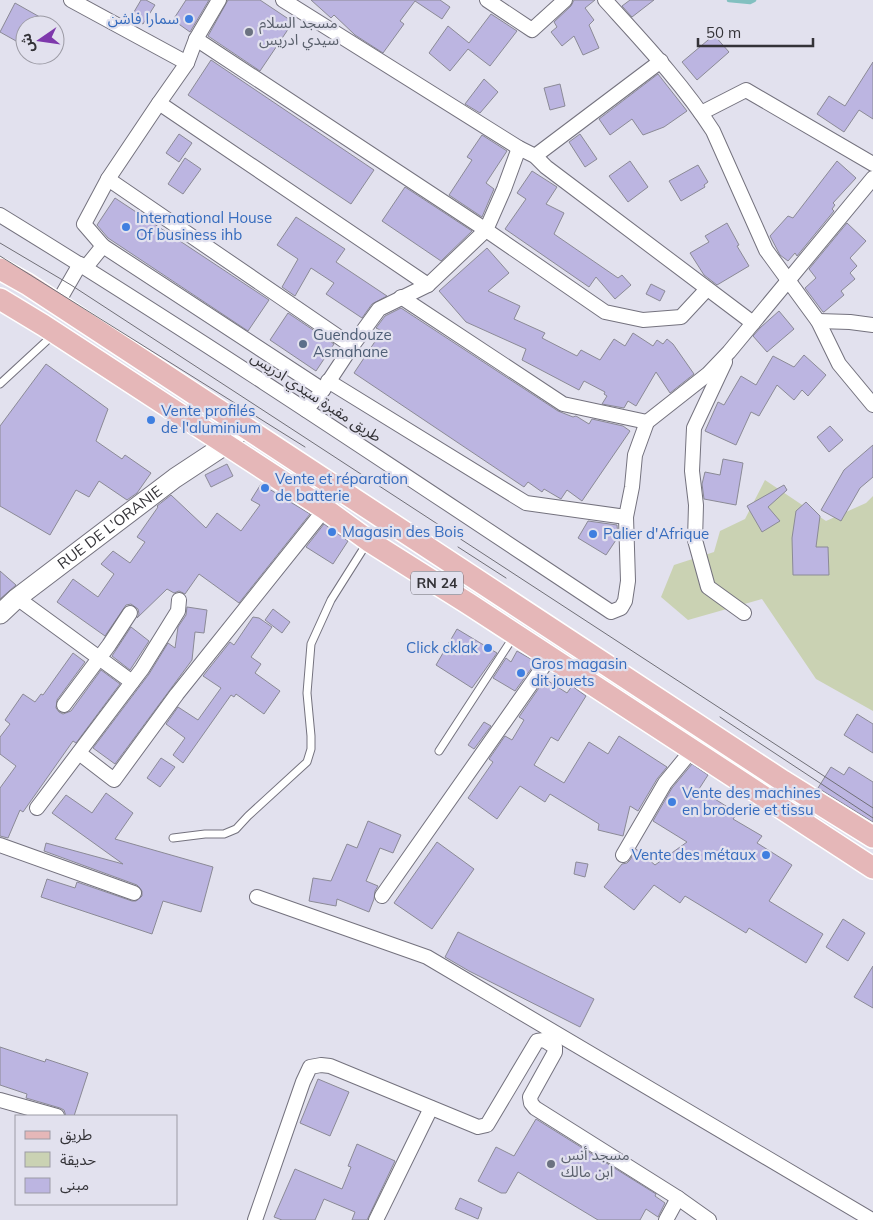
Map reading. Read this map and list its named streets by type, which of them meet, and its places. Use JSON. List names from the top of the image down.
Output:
{
  "streets": {
    "main road": ["RN 24"],
    "street": ["طريق مقبرة سيدي ادريس", "RUE DE L'ORANIE"]
  },
  "crossings": [
    ["RUE DE L'ORANIE", "RN 24"]
  ],
  "places": [
    "سمارا فاشن",
    "مسجد السلام سيدي ادريس",
    "International House Of business ihb",
    "Guendouze Asmahane",
    "Vente profilés de l'aluminium",
    "Vente et réparation de batterie",
    "Magasin des Bois",
    "Palier d'Afrique",
    "Click cklak",
    "Gros magasin dit jouets",
    "Vente des machines en broderie et tissu",
    "Vente des métaux",
    "مسجد أنس ابن مالك"
  ],
  "legend": ["طريق", "حديقة", "مبنى"],
  "scale_bar": "50 m",
  "north": "left"
}
